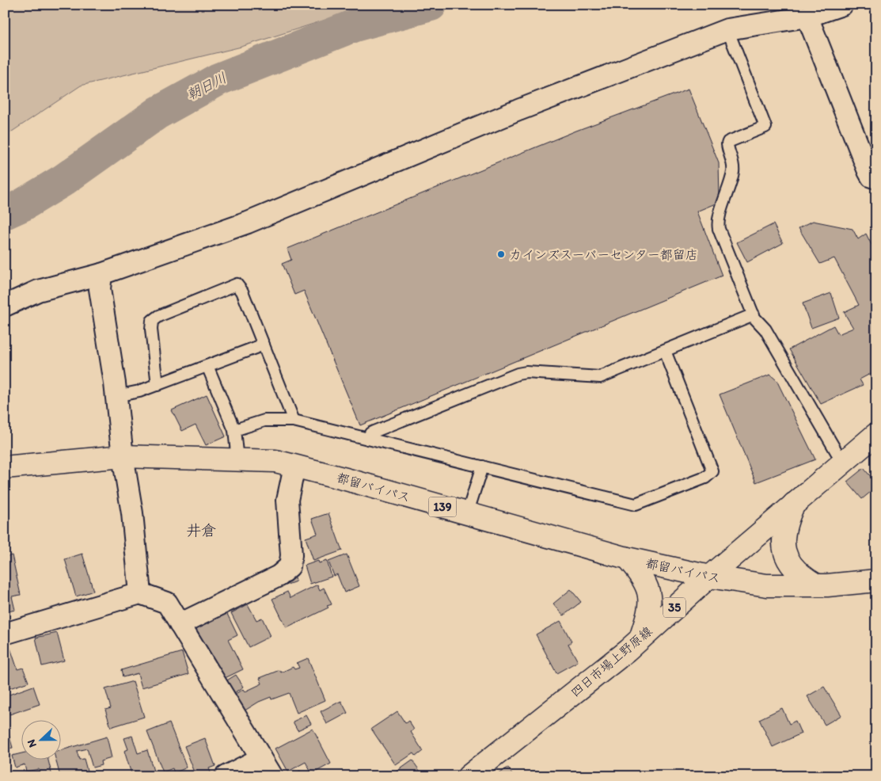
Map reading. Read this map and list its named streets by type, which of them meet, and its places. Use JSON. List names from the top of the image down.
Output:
{
  "streets": {
    "main road": [
      "都留バイパス",
      "139",
      "35",
      "四日市場上野原線"
    ]
  },
  "crossings": [
    ["都留バイパス", "四日市場上野原線"]
  ],
  "districts": ["井倉"],
  "water": ["朝日川"],
  "places": ["カインズスーパーセンター都留店"],
  "north": "left"
}
